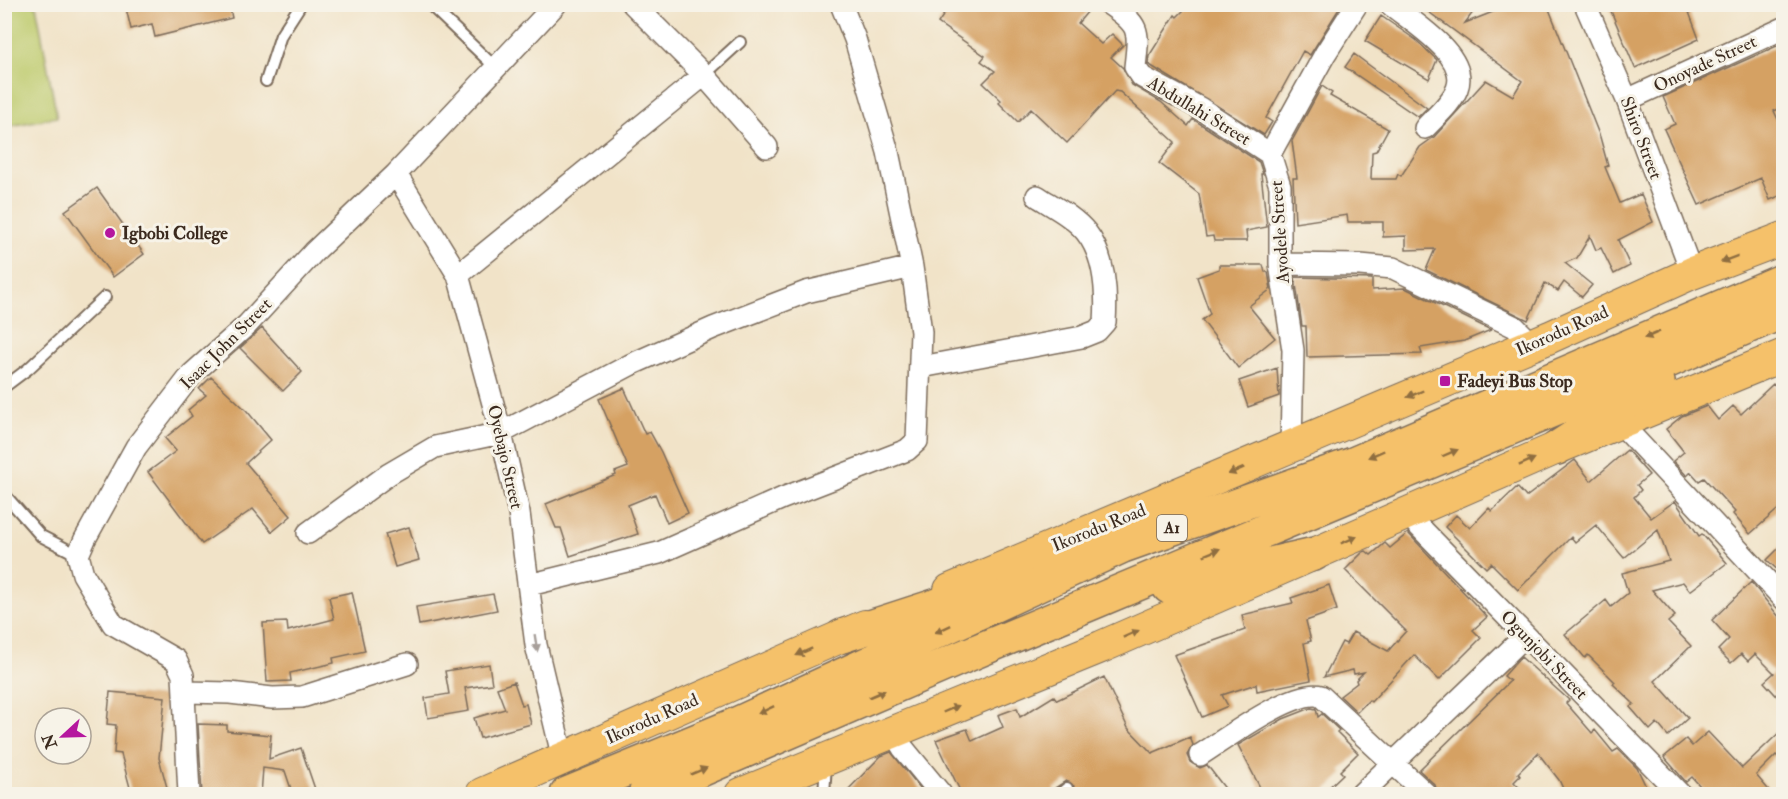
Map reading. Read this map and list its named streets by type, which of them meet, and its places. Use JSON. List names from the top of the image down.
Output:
{
  "streets": {
    "highway": ["Ikorodu Road", "A1"],
    "street": [
      "Onoyade Street",
      "Abdullahi Street",
      "Shiro Street",
      "Ayodele Street",
      "Isaac John Street",
      "Oyebajo Street",
      "Ogunjobi Street"
    ]
  },
  "crossings": [
    ["Onoyade Street", "Shiro Street"],
    ["Abdullahi Street", "Ayodele Street"],
    ["Shiro Street", "Ikorodu Road"],
    ["Ayodele Street", "Ikorodu Road"],
    ["Ikorodu Road", "Oyebajo Street"],
    ["Isaac John Street", "Oyebajo Street"]
  ],
  "places": {
    "other": ["Igbobi College"],
    "transit": ["Fadeyi Bus Stop"]
  },
  "north": "left"
}
